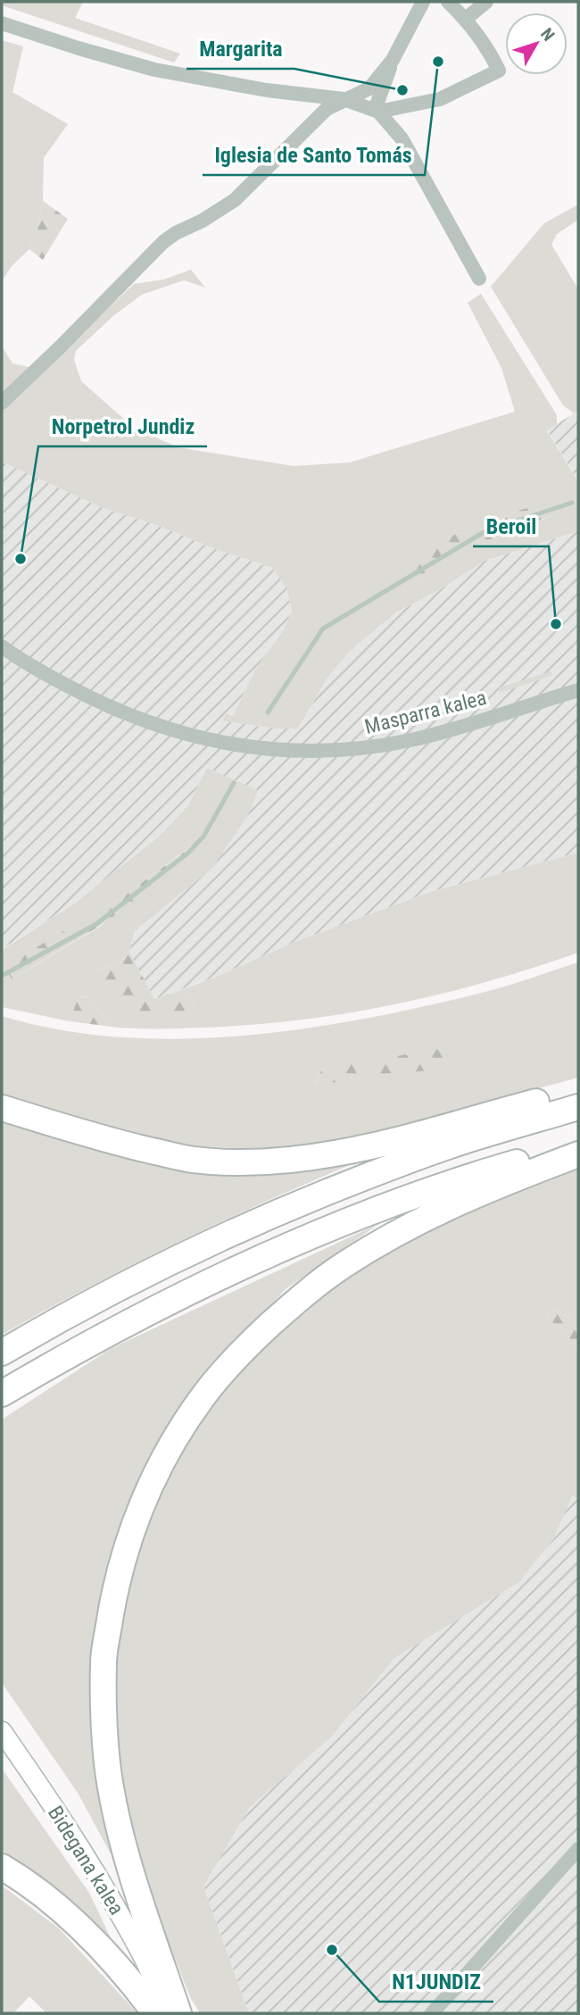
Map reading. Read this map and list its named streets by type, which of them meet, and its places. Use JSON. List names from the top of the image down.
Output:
{
  "streets": {
    "street": ["Masparra kalea", "Bidegana kalea"]
  },
  "places": [
    "Iglesia de Santo Tomás",
    "Margarita",
    "Norpetrol Jundiz",
    "Beroil",
    "N1JUNDIZ"
  ],
  "north": "top right"
}
